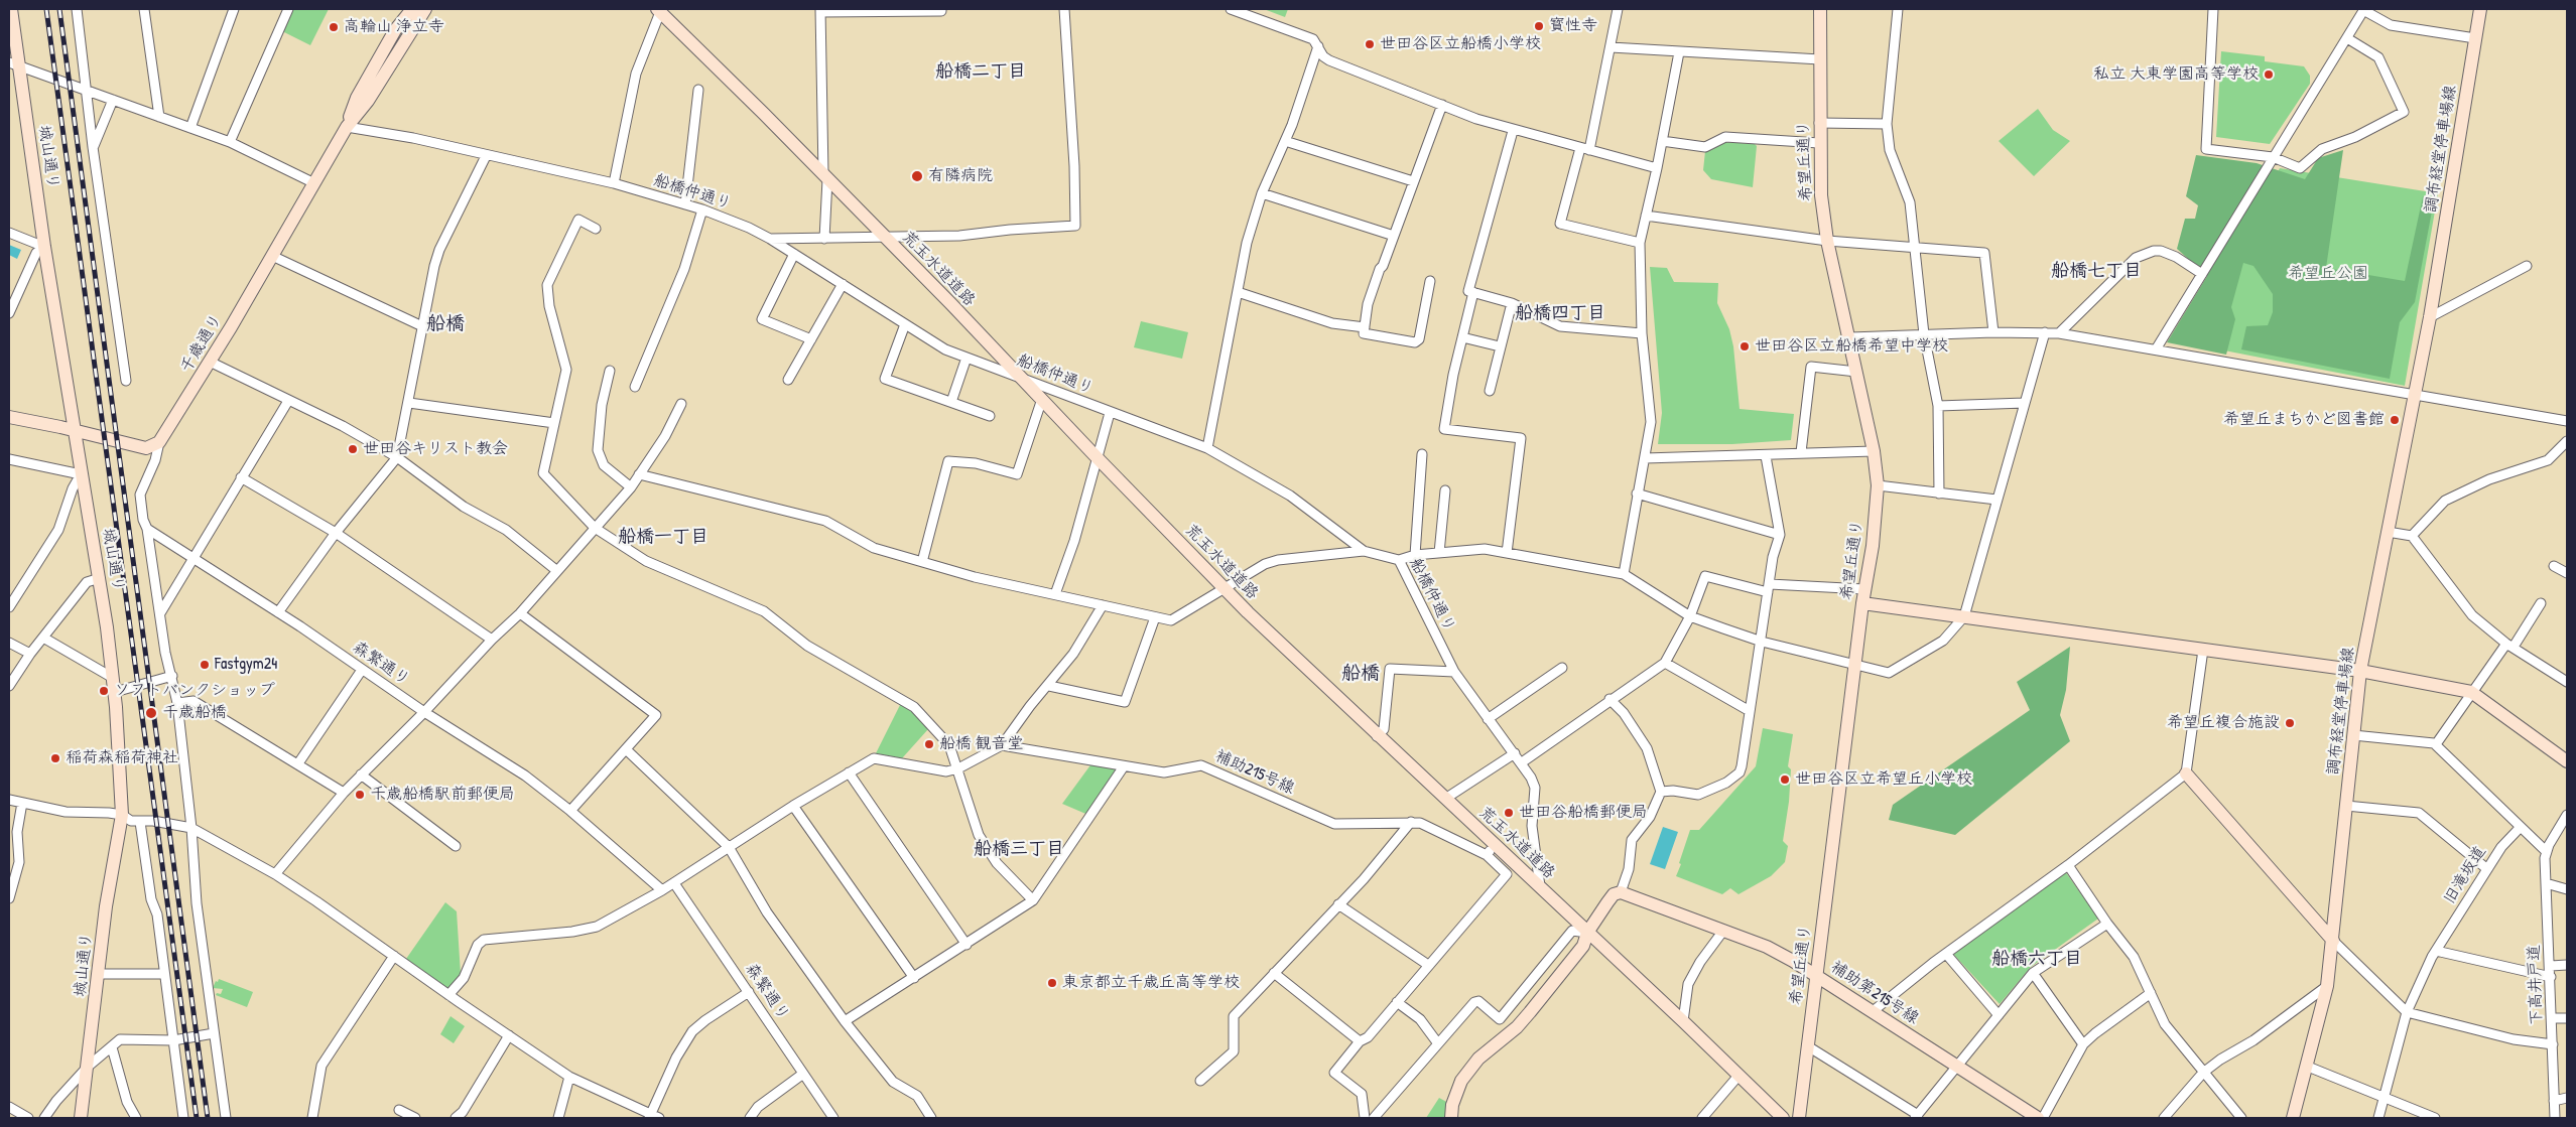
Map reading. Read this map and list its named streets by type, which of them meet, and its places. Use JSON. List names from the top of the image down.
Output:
{
  "streets": {
    "street": [
      "調布経堂停車場線",
      "城山通り",
      "希望丘通り",
      "船橋仲通り",
      "荒玉水道道路",
      "千歳通り",
      "森繁通り",
      "補助215号線",
      "旧滝坂道",
      "下高井戸道",
      "補助第215号線"
    ]
  },
  "crossings": [
    ["希望丘通り", "補助第215号線"],
    ["船橋仲通り", "荒玉水道道路"],
    ["船橋仲通り", "千歳通り"],
    ["荒玉水道道路", "補助215号線"]
  ],
  "districts": [
    "船橋二丁目",
    "船橋七丁目",
    "船橋四丁目",
    "船橋",
    "船橋一丁目",
    "船橋",
    "船橋三丁目",
    "船橋六丁目"
  ],
  "parks": ["希望丘公園"],
  "places": [
    "寳性寺",
    "高輪山 浄立寺",
    "世田谷区立船橋小学校",
    "私立 大東学園高等学校",
    "有隣病院",
    "世田谷区立船橋希望中学校",
    "希望丘まちかど図書館",
    "世田谷キリスト教会",
    "Fastgym24",
    "ソフトバンクショップ",
    "千歳船橋",
    "希望丘複合施設",
    "船橋 観音堂",
    "稲荷森稲荷神社",
    "世田谷区立希望丘小学校",
    "千歳船橋駅前郵便局",
    "世田谷船橋郵便局",
    "東京都立千歳丘高等学校"
  ]
}
